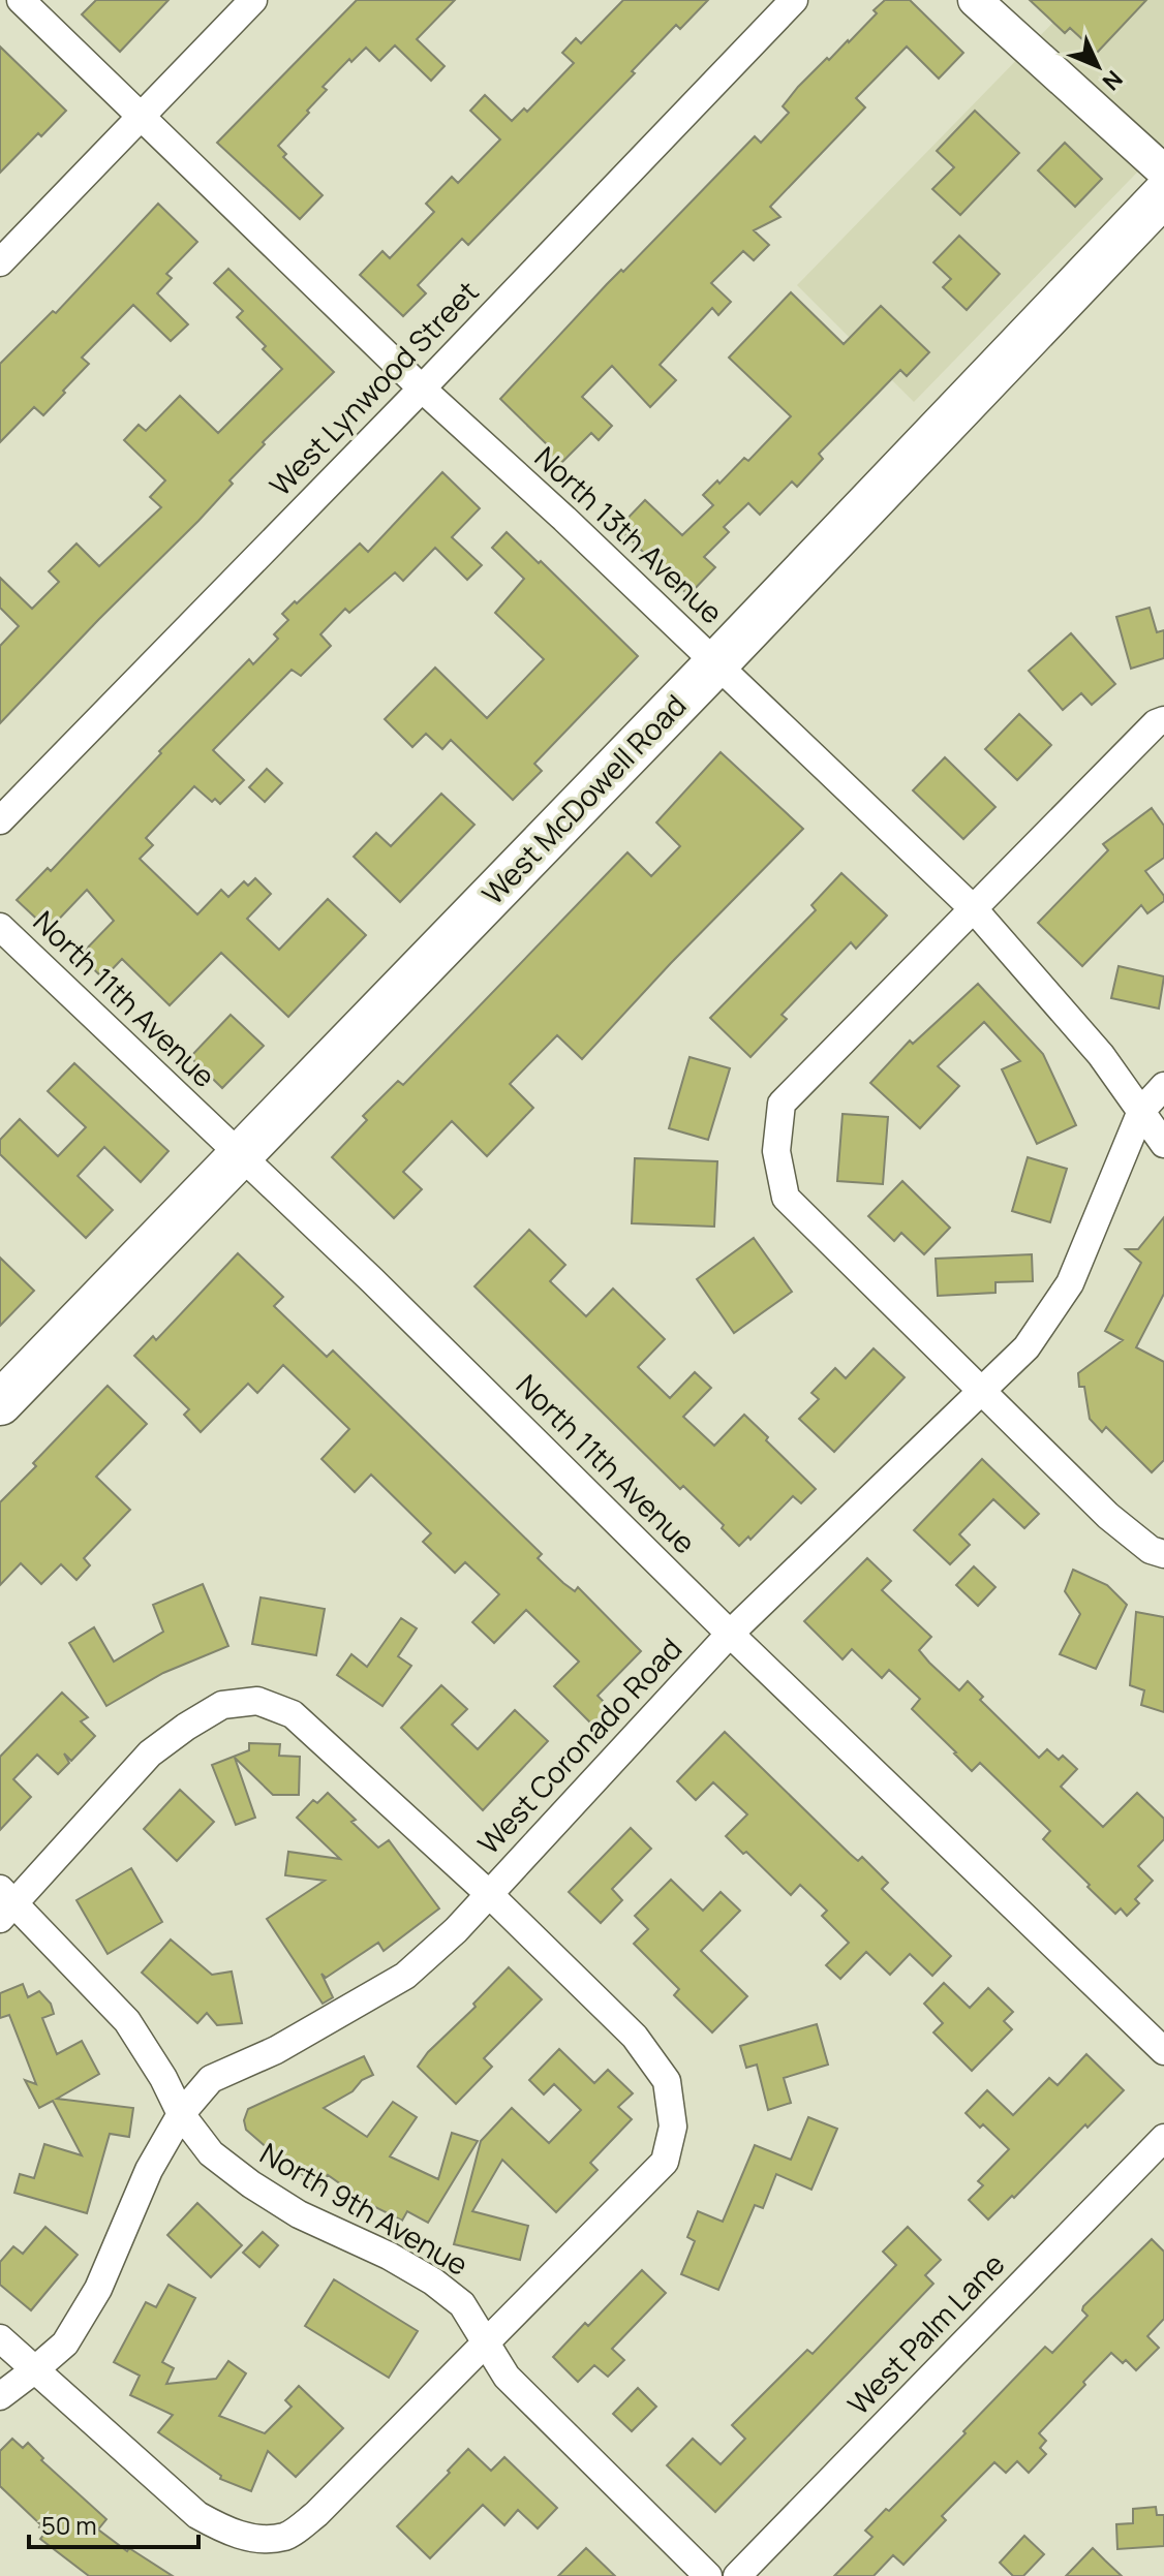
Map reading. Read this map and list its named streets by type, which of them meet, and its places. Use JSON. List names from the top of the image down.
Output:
{
  "streets": {
    "main road": ["West McDowell Road"],
    "street": [
      "West Lynwood Street",
      "North 13th Avenue",
      "North 11th Avenue",
      "West Coronado Road",
      "North 9th Avenue",
      "West Palm Lane"
    ]
  },
  "crossings": [
    ["West Lynwood Street", "North 13th Avenue"],
    ["North 13th Avenue", "West McDowell Road"],
    ["North 13th Avenue", "West Coronado Road"],
    ["West McDowell Road", "North 11th Avenue"],
    ["North 11th Avenue", "West Coronado Road"],
    ["West Coronado Road", "North 9th Avenue"]
  ],
  "scale_bar": "50 m",
  "north": "bottom right"
}
